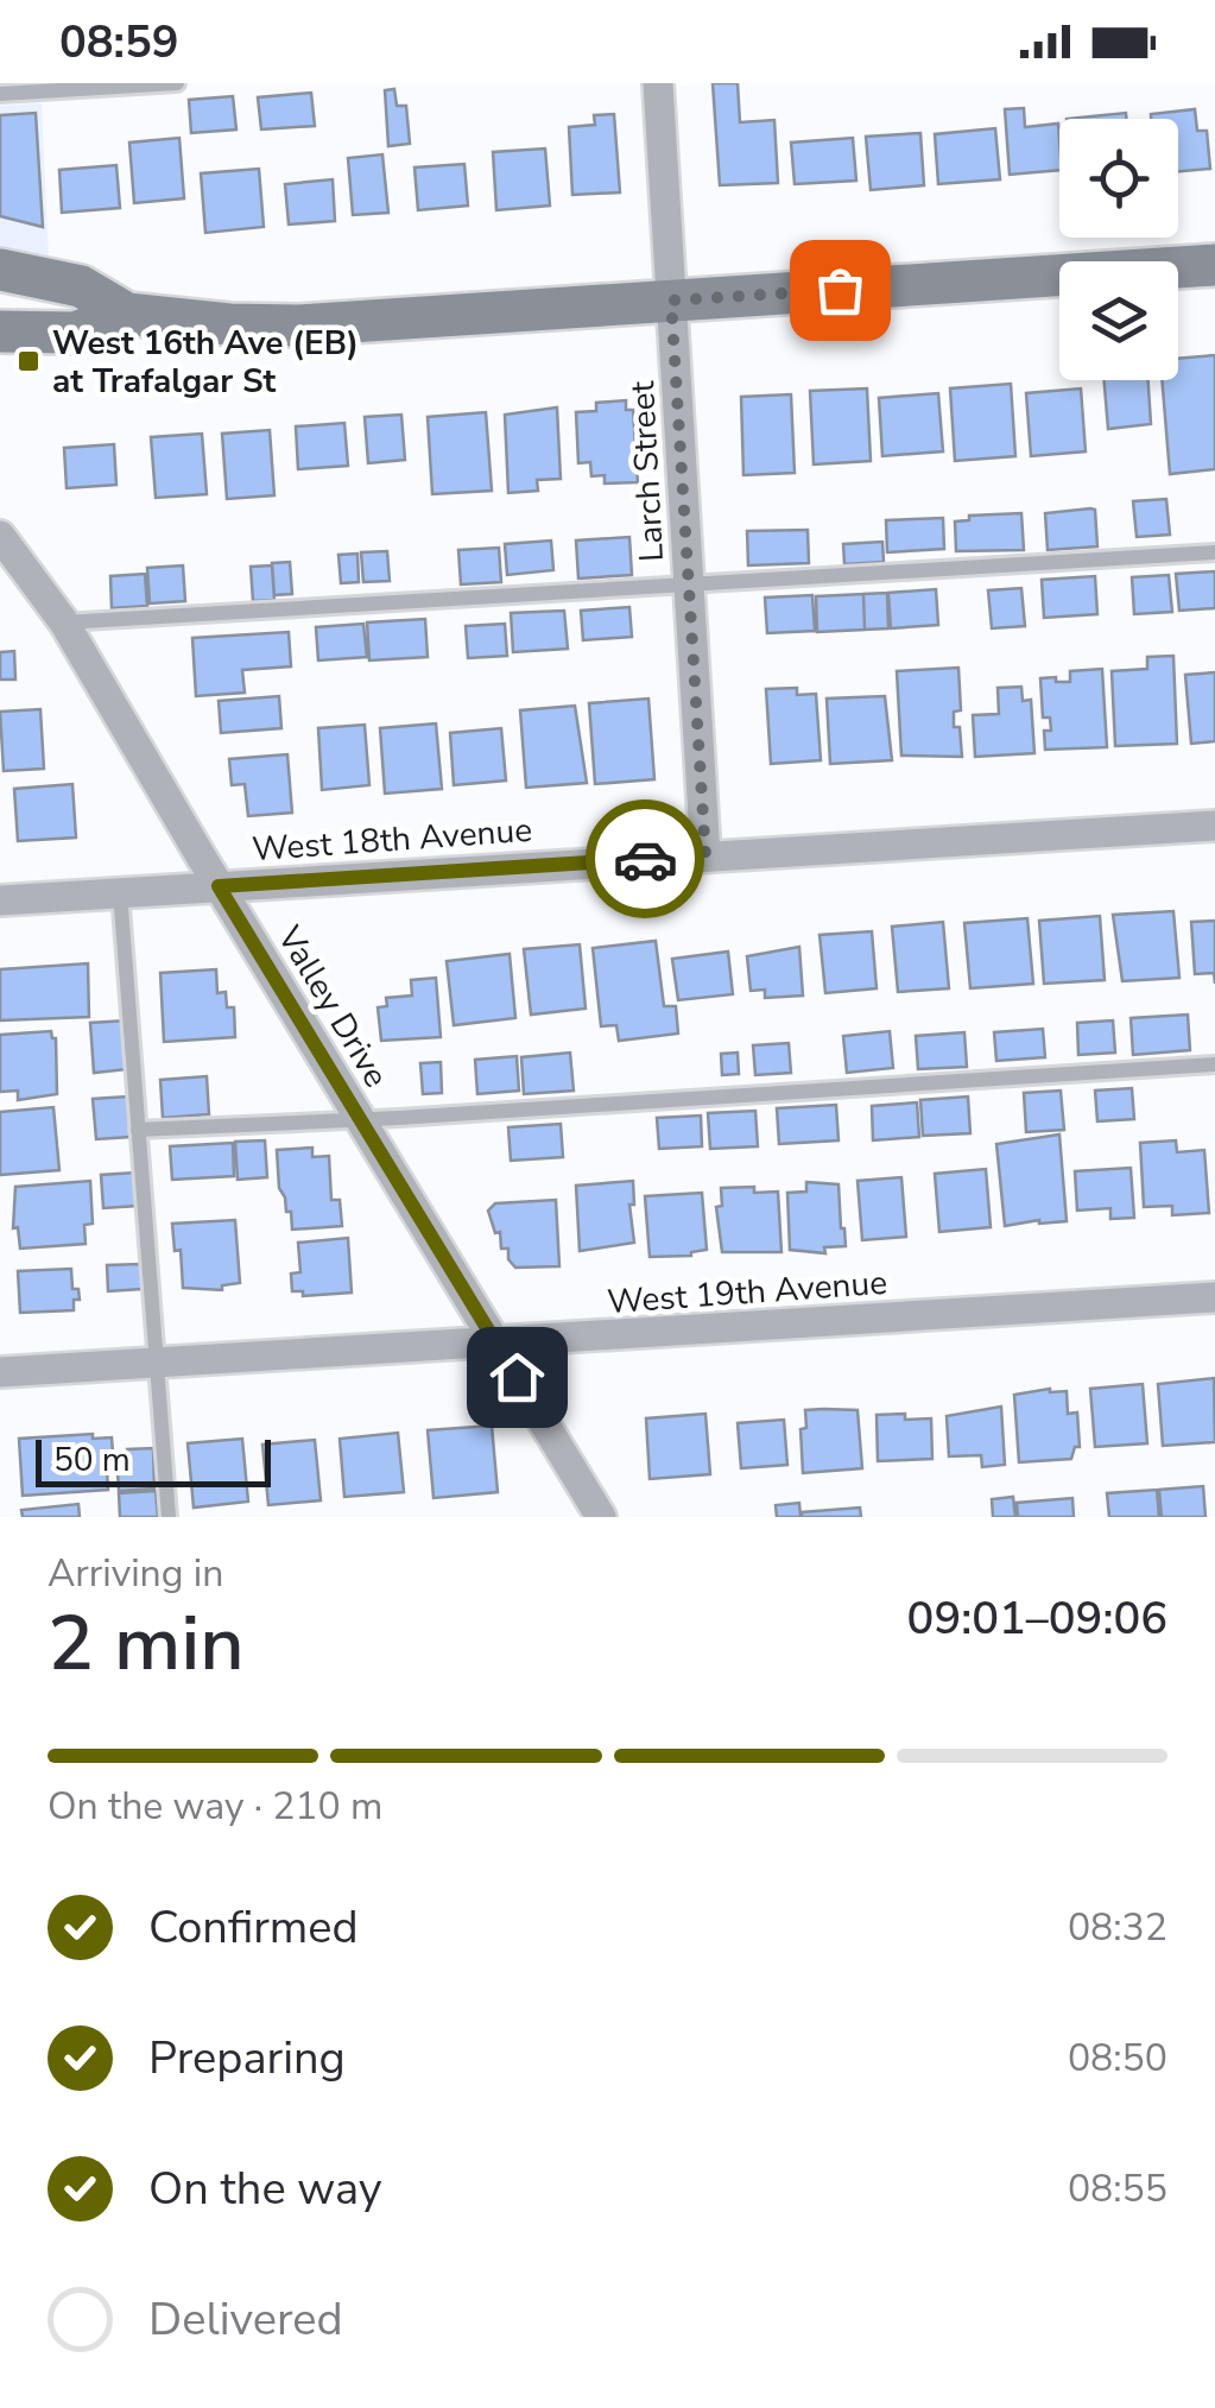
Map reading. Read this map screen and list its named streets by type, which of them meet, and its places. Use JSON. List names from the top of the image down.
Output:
{
  "streets": {
    "street": [
      "Larch Street",
      "West 18th Avenue",
      "Valley Drive",
      "West 19th Avenue"
    ]
  },
  "crossings": [
    ["Larch Street", "West 18th Avenue"],
    ["West 18th Avenue", "Valley Drive"],
    ["Valley Drive", "West 19th Avenue"]
  ],
  "places": {
    "transit": ["West 16th Ave (EB) at Trafalgar St"]
  },
  "scale_bar": "50 m",
  "page": {
    "status": "08:59",
    "scale": "50 m",
    "heading": ["2 min", "Arriving in", "09:01–09:06"],
    "bar": "On the way · 210 m",
    "list": [
      ["Confirmed", "08:32"],
      ["Preparing", "08:50"],
      ["On the way", "08:55"],
      "Delivered"
    ]
  }
}
